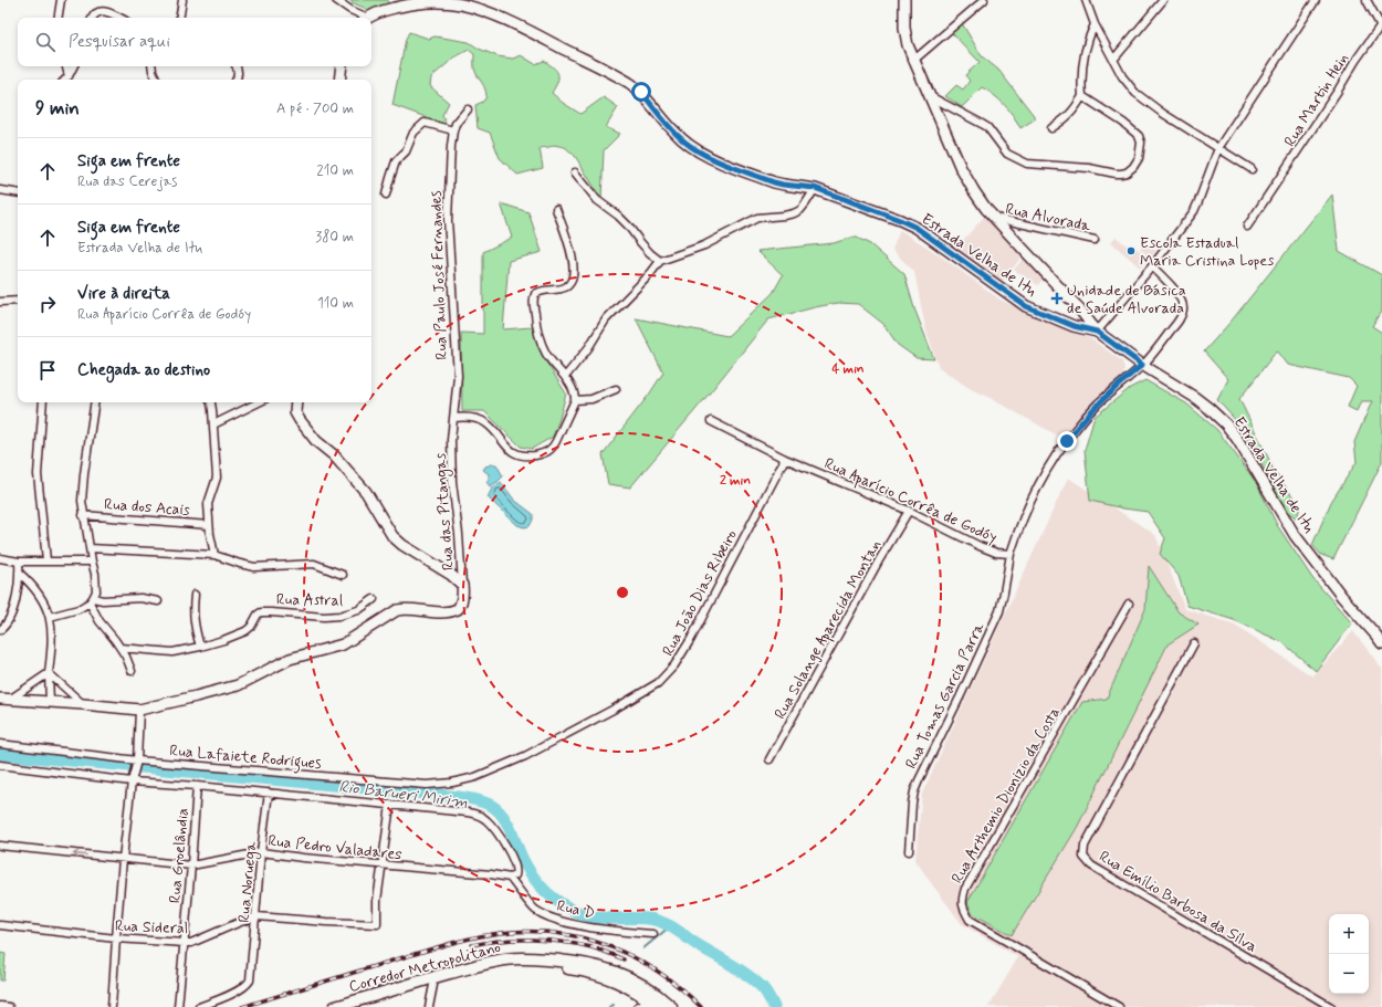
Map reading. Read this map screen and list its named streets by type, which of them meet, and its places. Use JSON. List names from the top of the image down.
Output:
{
  "streets": {
    "main road": ["Estrada Velha de Itu", "Corredor Metropolitano"],
    "street": [
      "Rua Martin Hein",
      "Rua Alvorada",
      "Rua Paulo José Fernandes",
      "Rua Aparício Corrêa de Godóy",
      "Rua dos Acais",
      "Rua das Pitangas",
      "Rua João Dias Ribeiro",
      "Rua Astral",
      "Rua Solange Aparecida Montan",
      "Rua Tomas Garcia Parra",
      "Rua Lafaiete Rodrigues",
      "Rua Arthemio Dionizio da Costa",
      "Rua Pedro Valadares",
      "Rua Groelândia",
      "Rua Noruega",
      "Rua Emílio Barbosa da Silva",
      "Rua D",
      "Rua Sideral"
    ]
  },
  "crossings": [
    ["Estrada Velha de Itu", "Rua Aparício Corrêa de Godóy"],
    ["Rua Paulo José Fernandes", "Rua das Pitangas"],
    ["Rua Aparício Corrêa de Godóy", "Rua João Dias Ribeiro"],
    ["Rua Aparício Corrêa de Godóy", "Rua Solange Aparecida Montan"],
    ["Rua Aparício Corrêa de Godóy", "Rua Tomas Garcia Parra"],
    ["Rua João Dias Ribeiro", "Rua Lafaiete Rodrigues"],
    ["Rua Pedro Valadares", "Rua Groelândia"],
    ["Rua Pedro Valadares", "Rua Noruega"],
    ["Rua Pedro Valadares", "Rua D"],
    ["Rua Pedro Valadares", "Rua Sideral"],
    ["Rua Groelândia", "Rua Sideral"],
    ["Rua Noruega", "Rua Sideral"]
  ],
  "water": ["Rio Barueri Mirim"],
  "places": {
    "other": ["Escola Estadual Maria Cristina Lopes"],
    "health": ["Unidade de Básica de Saúde Alvorada"]
  },
  "page": {
    "search": "Pesquisar aqui",
    "heading": ["9 min", "A pé · 700 m"],
    "list": [
      ["Siga em frente", "Rua das Cerejas", "210 m"],
      ["Siga em frente", "Estrada Velha de Itu", "380 m"],
      ["Vire à direita", "Rua Aparício Corrêa de Godóy", "110 m"],
      "Chegada ao destino"
    ],
    "map_buttons": ["+", "−"]
  },
  "rings": ["4 min", "2 min"]
}
